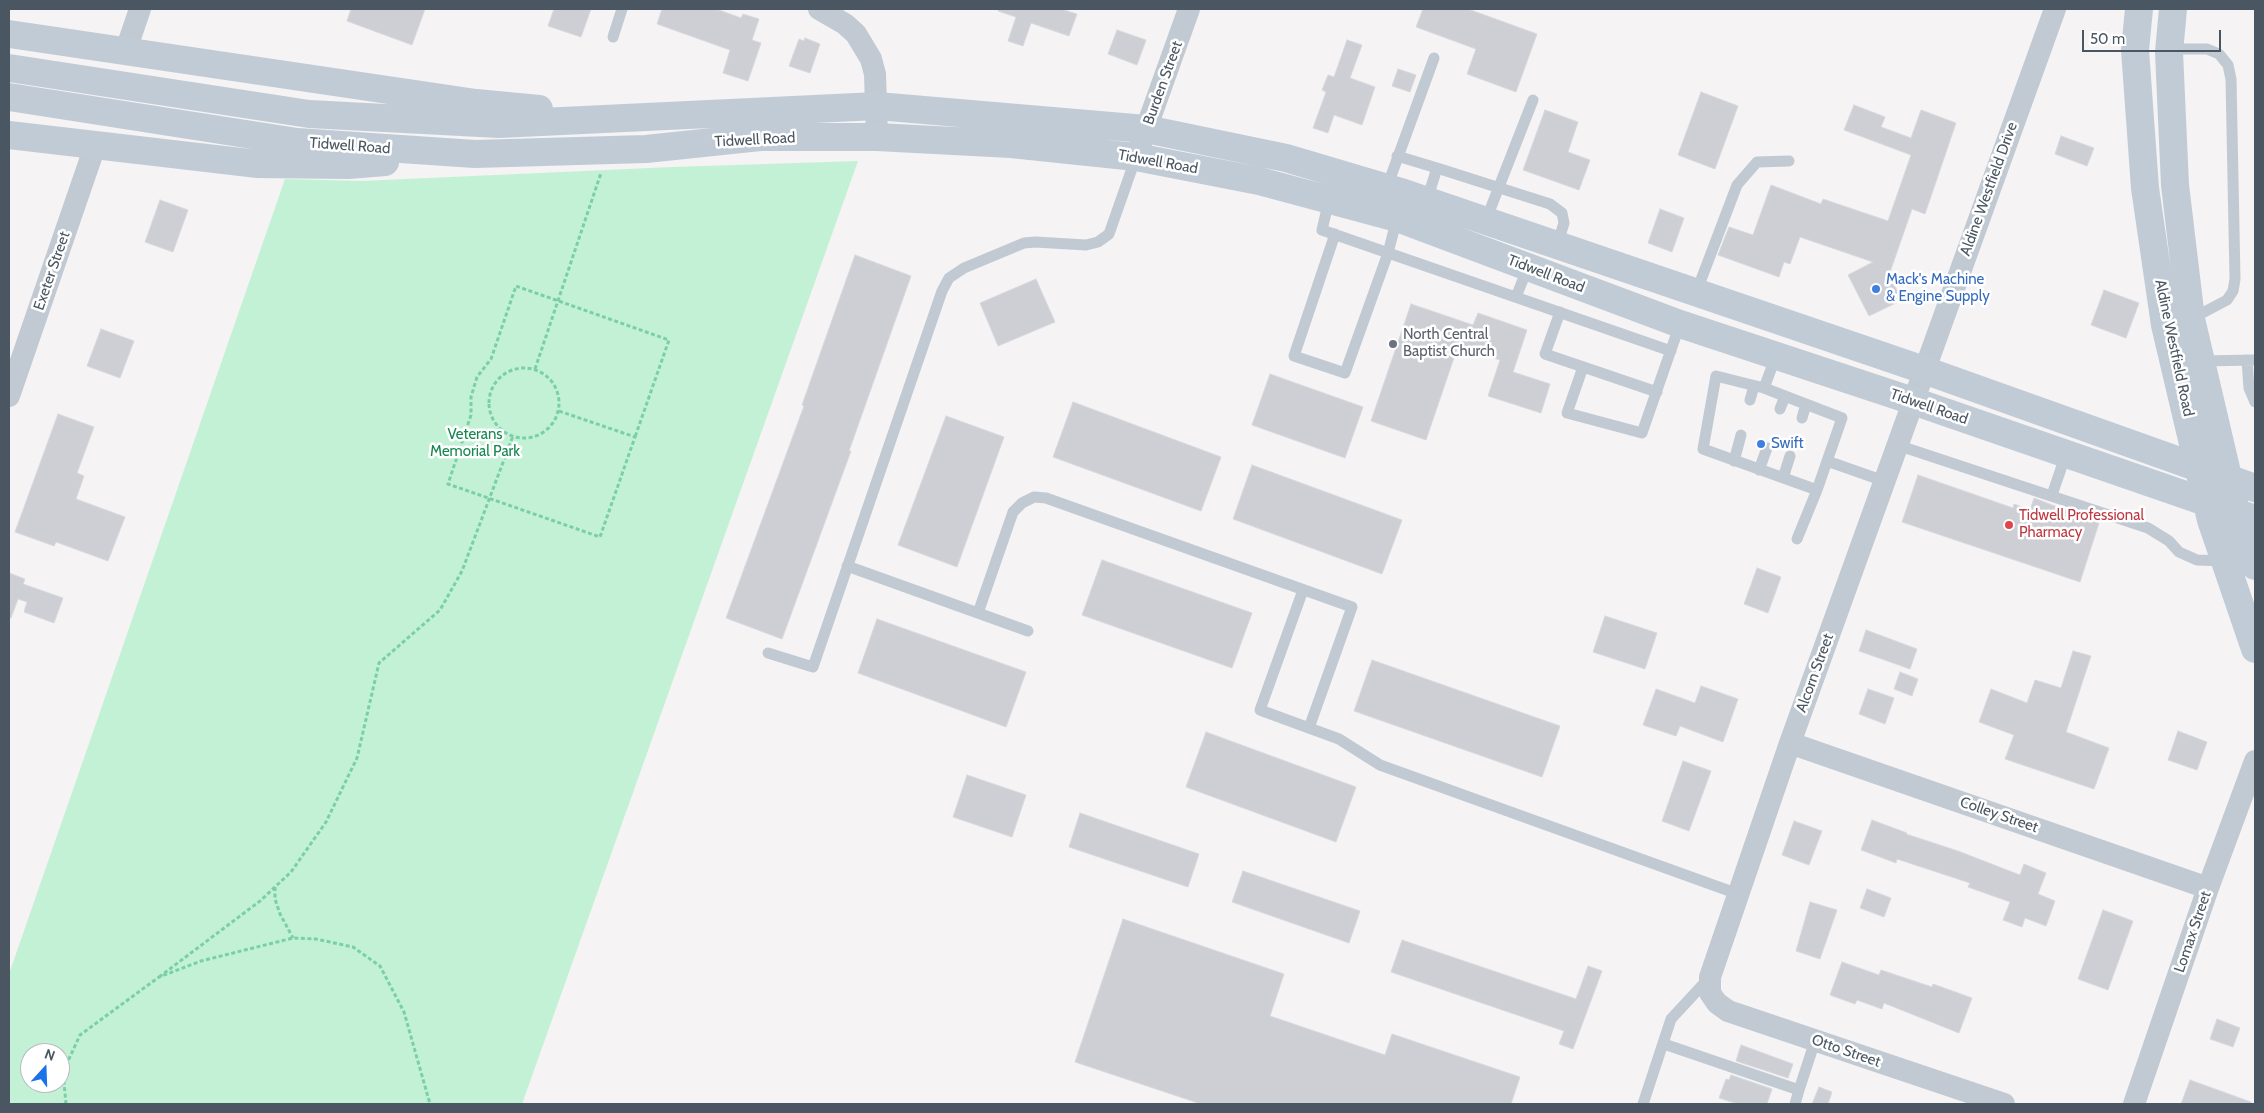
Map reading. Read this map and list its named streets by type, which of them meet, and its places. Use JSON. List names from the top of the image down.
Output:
{
  "streets": {
    "main road": ["Tidwell Road", "Aldine Westfield Road"],
    "street": [
      "Burden Street",
      "Aldine Westfield Drive",
      "Exeter Street",
      "Alcorn Street",
      "Colley Street",
      "Lomax Street",
      "Otto Street"
    ]
  },
  "crossings": [
    ["Burden Street", "Tidwell Road"],
    ["Tidwell Road", "Aldine Westfield Drive"],
    ["Tidwell Road", "Aldine Westfield Road"],
    ["Tidwell Road", "Alcorn Street"],
    ["Aldine Westfield Drive", "Alcorn Street"],
    ["Alcorn Street", "Colley Street"],
    ["Alcorn Street", "Otto Street"],
    ["Colley Street", "Lomax Street"]
  ],
  "parks": ["Veterans Memorial Park"],
  "places": [
    "Mack's Machine & Engine Supply",
    "North Central Baptist Church",
    "Swift",
    "Tidwell Professional Pharmacy"
  ],
  "scale_bar": "50 m",
  "north": "top"
}
